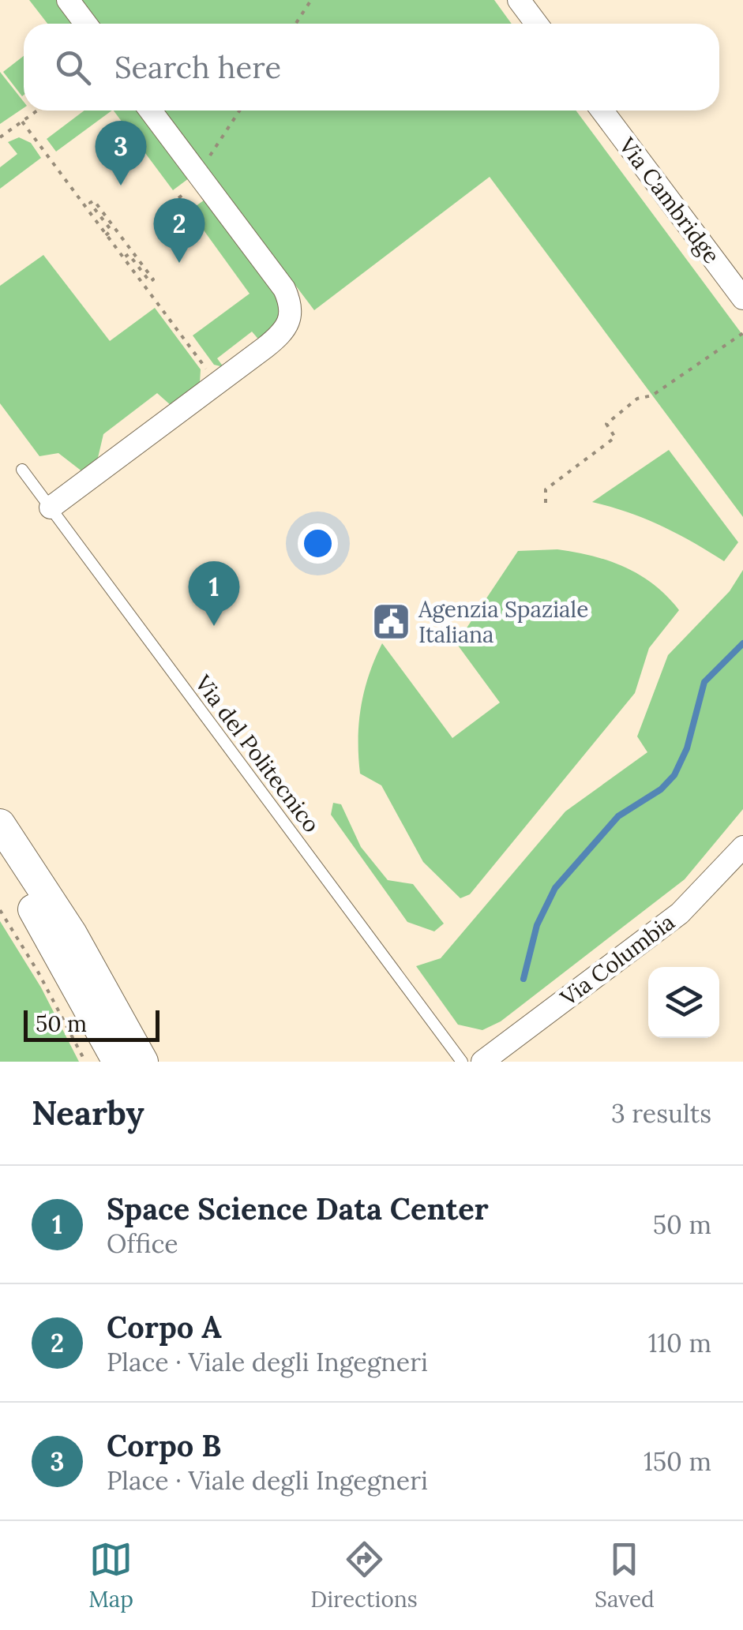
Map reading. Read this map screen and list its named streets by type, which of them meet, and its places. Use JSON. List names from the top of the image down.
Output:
{
  "streets": {
    "street": ["Via Cambridge", "Via Columbia"],
    "lane": ["Via del Politecnico"]
  },
  "places": {
    "public building": ["Agenzia Spaziale Italiana"]
  },
  "scale_bar": "50 m",
  "page": {
    "search": "Search here",
    "pins": ["3", "2", "1"],
    "scale": "50 m",
    "heading": ["Nearby", "3 results"],
    "list": [
      {
        "mark": "1",
        "name": "Space Science Data Center",
        "note": "Office",
        "value": "50 m"
      },
      {
        "mark": "2",
        "name": "Corpo A",
        "note": "Place · Viale degli Ingegneri",
        "value": "110 m"
      },
      {
        "mark": "3",
        "name": "Corpo B",
        "note": "Place · Viale degli Ingegneri",
        "value": "150 m"
      }
    ],
    "nav": ["Map", "Directions", "Saved"]
  }
}
